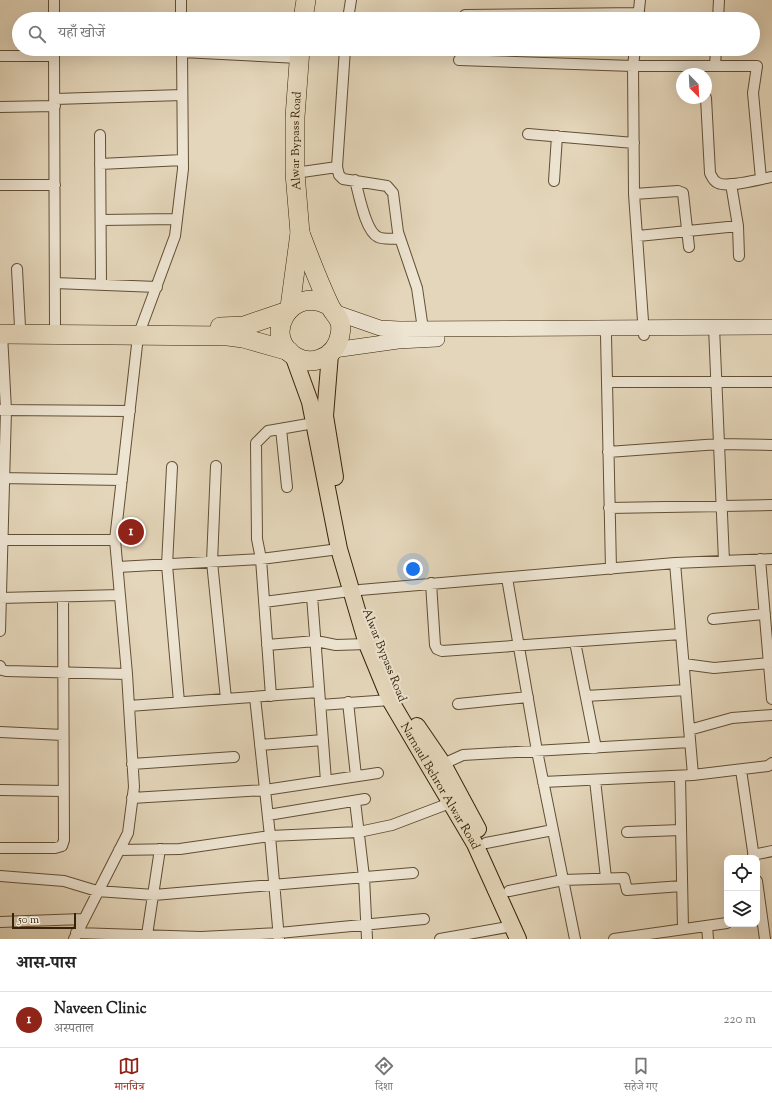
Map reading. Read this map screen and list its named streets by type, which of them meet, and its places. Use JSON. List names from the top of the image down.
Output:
{
  "streets": {
    "highway": ["Alwar Bypass Road"],
    "main road": ["Narnaul Behror Alwar Road"]
  },
  "crossings": [
    ["Alwar Bypass Road", "Narnaul Behror Alwar Road"]
  ],
  "scale_bar": "50 m",
  "north": "bottom right",
  "page": {
    "search": "यहाँ खोजें",
    "pins": "1",
    "scale": "50 m",
    "heading": "आस-पास",
    "list": [
      {
        "mark": "1",
        "name": "Naveen Clinic",
        "note": "अस्पताल",
        "value": "220 m"
      }
    ],
    "nav": ["मानचित्र", "दिशा", "सहेजे गए"]
  }
}
